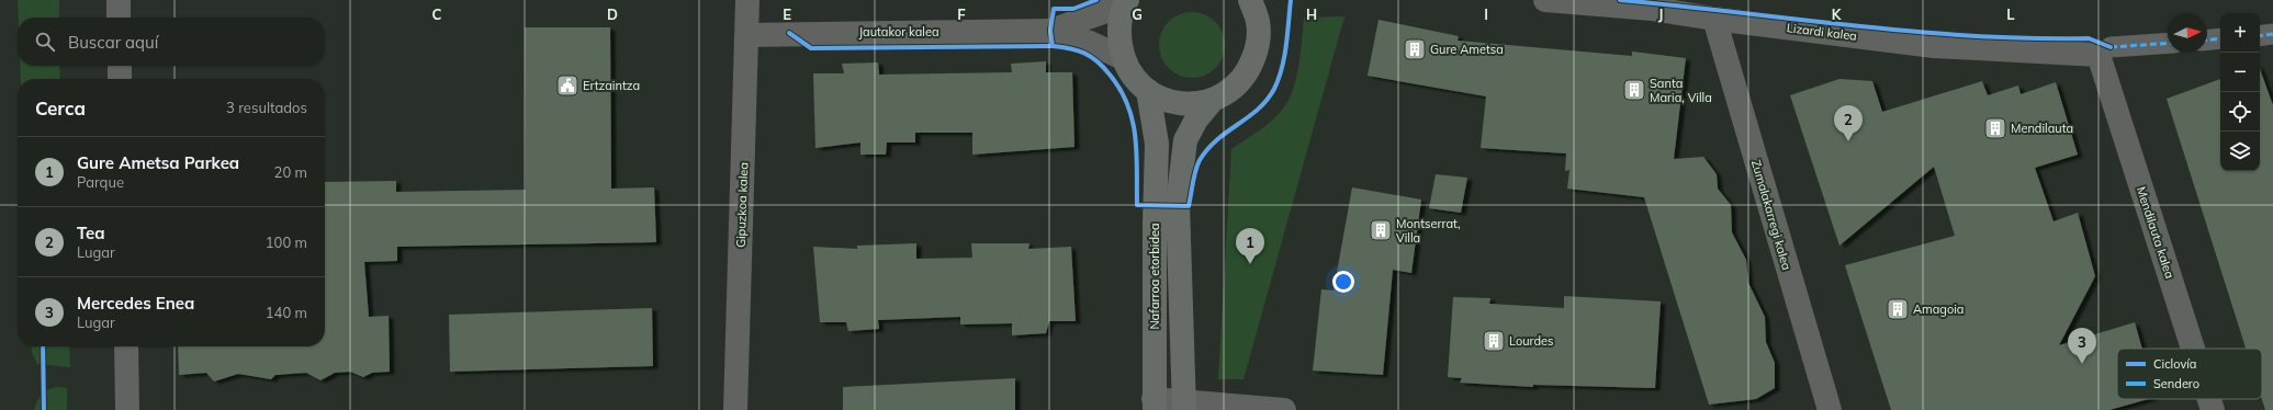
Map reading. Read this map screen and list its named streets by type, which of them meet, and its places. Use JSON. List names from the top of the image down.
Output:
{
  "streets": {
    "highway": ["Nafarroa etorbidea"],
    "street": [
      "Jautakor kalea",
      "Lizardi kalea",
      "Gipuzkoa kalea",
      "Zumalakarregi kalea",
      "Mendilauta kalea"
    ]
  },
  "crossings": [
    ["Jautakor kalea", "Gipuzkoa kalea"],
    ["Lizardi kalea", "Zumalakarregi kalea"],
    ["Lizardi kalea", "Mendilauta kalea"]
  ],
  "places": {
    "building": [
      "Gure Ametsa",
      "Santa Maria, Villa",
      "Mendilauta",
      "Montserrat, Villa",
      "Amagoia",
      "Lourdes"
    ],
    "public building": ["Ertzaintza"]
  },
  "legend": ["Ciclovía", "Sendero"],
  "north": "right",
  "page": {
    "map_buttons": ["+", "−"],
    "search": "Buscar aquí",
    "heading": ["Cerca", "3 resultados"],
    "pins": ["2", "1", "3"],
    "list": [
      {
        "mark": "1",
        "name": "Gure Ametsa Parkea",
        "note": "Parque",
        "value": "20 m"
      },
      {
        "mark": "2",
        "name": "Tea",
        "note": "Lugar",
        "value": "100 m"
      },
      {
        "mark": "3",
        "name": "Mercedes Enea",
        "note": "Lugar",
        "value": "140 m"
      }
    ]
  },
  "grid": {
    "columns": [
      "C",
      "D",
      "E",
      "F",
      "G",
      "H",
      "I",
      "J",
      "K",
      "L"
    ]
  }
}
